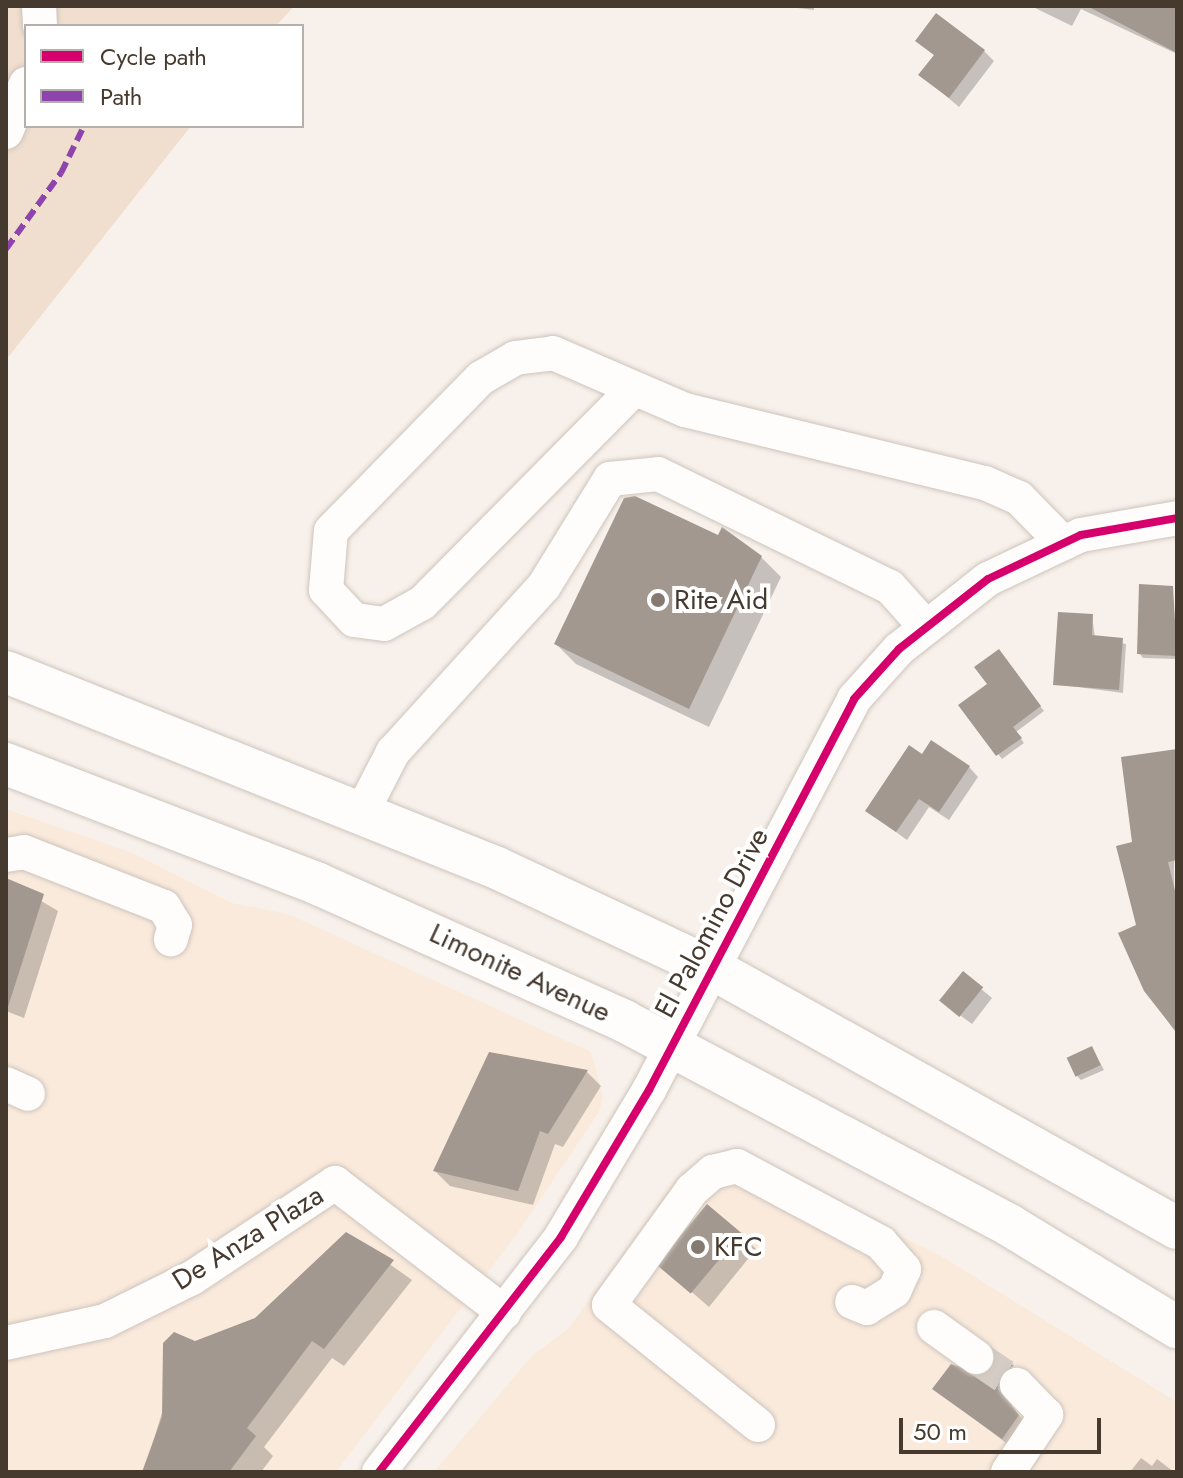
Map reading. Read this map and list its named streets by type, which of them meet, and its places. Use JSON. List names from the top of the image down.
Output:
{
  "streets": {
    "main road": ["Limonite Avenue"],
    "street": ["El Palomino Drive", "De Anza Plaza"]
  },
  "crossings": [
    ["El Palomino Drive", "Limonite Avenue"],
    ["El Palomino Drive", "De Anza Plaza"]
  ],
  "places": ["Rite Aid", "KFC"],
  "legend": ["Cycle path", "Path"],
  "scale_bar": "50 m"
}
